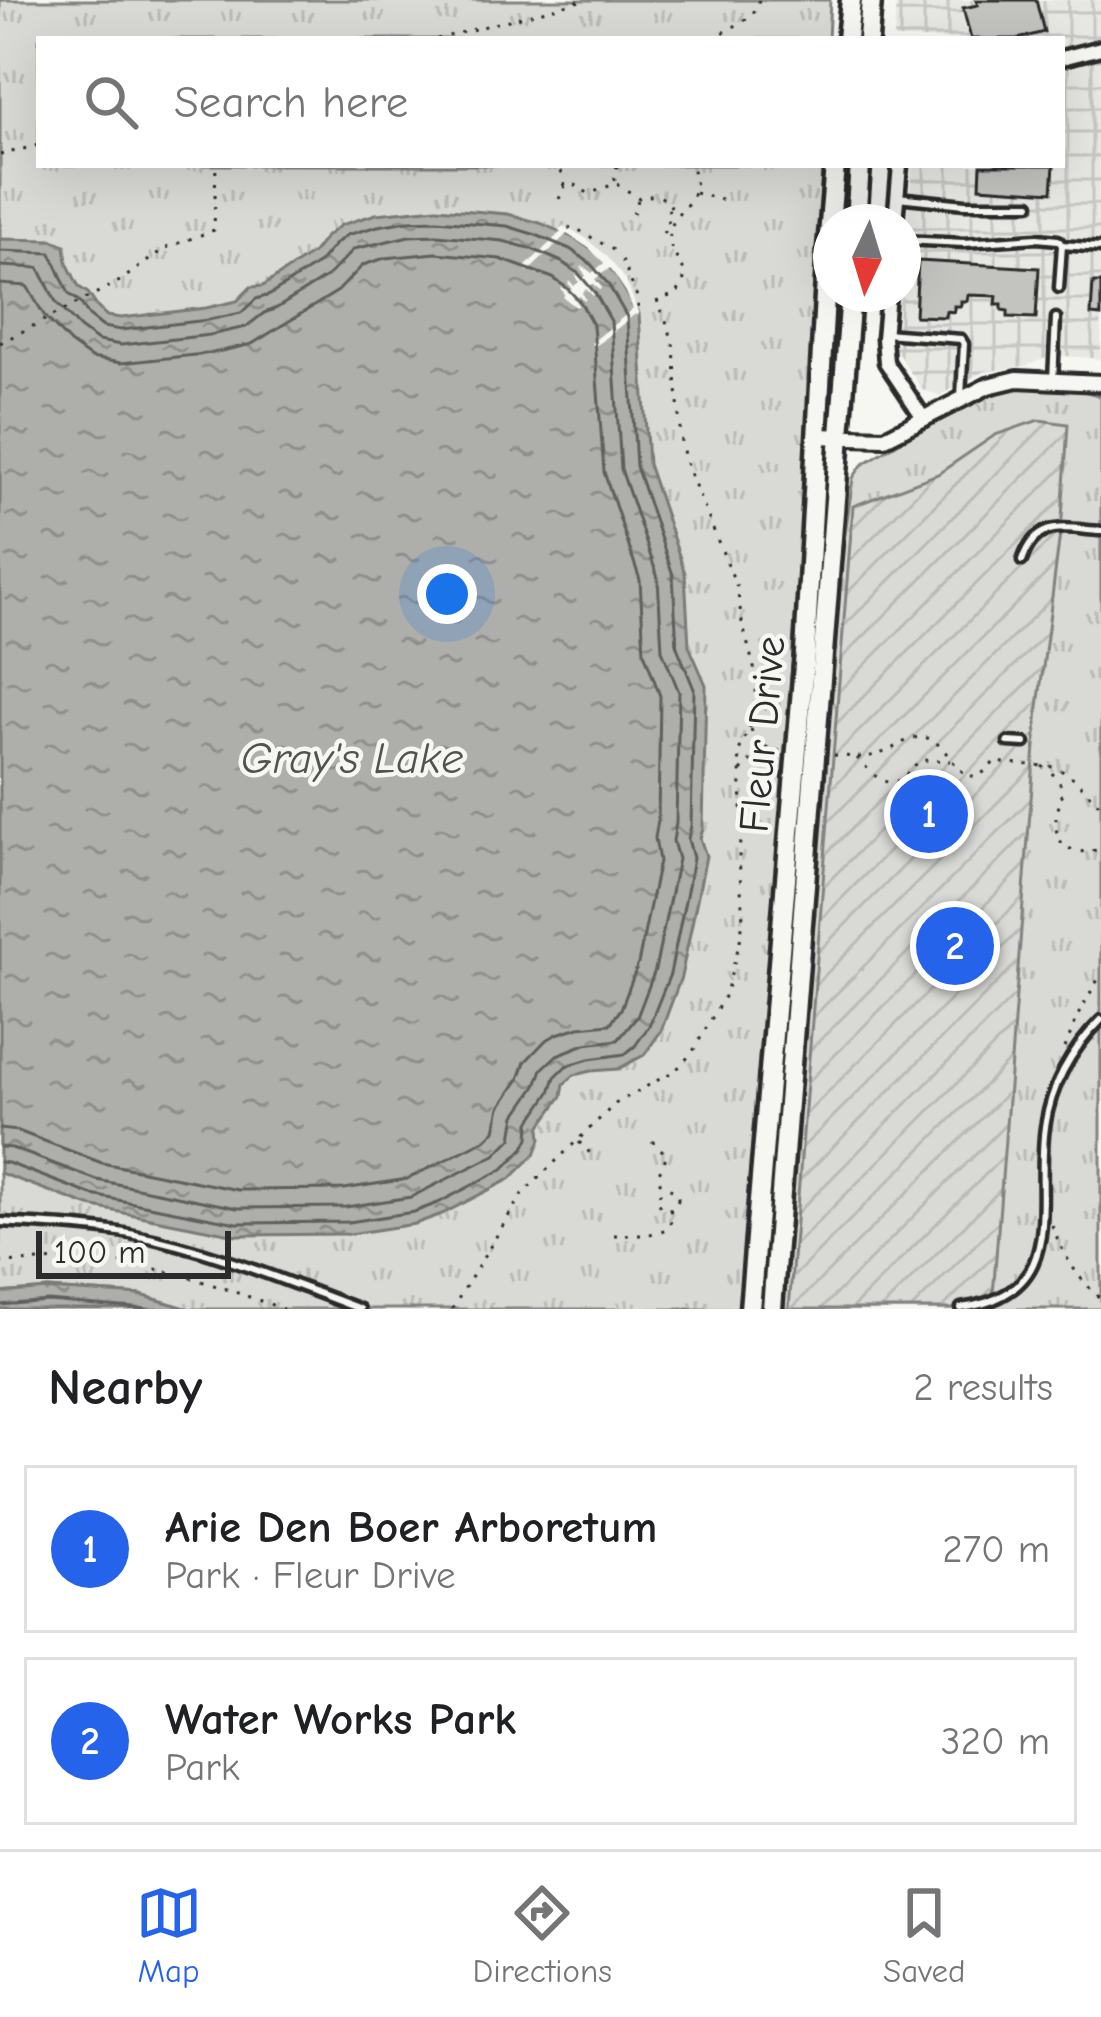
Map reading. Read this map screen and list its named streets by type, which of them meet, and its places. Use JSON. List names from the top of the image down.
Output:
{
  "streets": {
    "main road": ["Fleur Drive"]
  },
  "water": ["Gray's Lake"],
  "scale_bar": "100 m",
  "north": "bottom",
  "page": {
    "search": "Search here",
    "pins": ["1", "2"],
    "scale": "100 m",
    "heading": ["Nearby", "2 results"],
    "list": [
      {
        "mark": "1",
        "name": "Arie Den Boer Arboretum",
        "note": "Park · Fleur Drive",
        "value": "270 m"
      },
      {
        "mark": "2",
        "name": "Water Works Park",
        "note": "Park",
        "value": "320 m"
      }
    ],
    "nav": ["Map", "Directions", "Saved"]
  }
}
